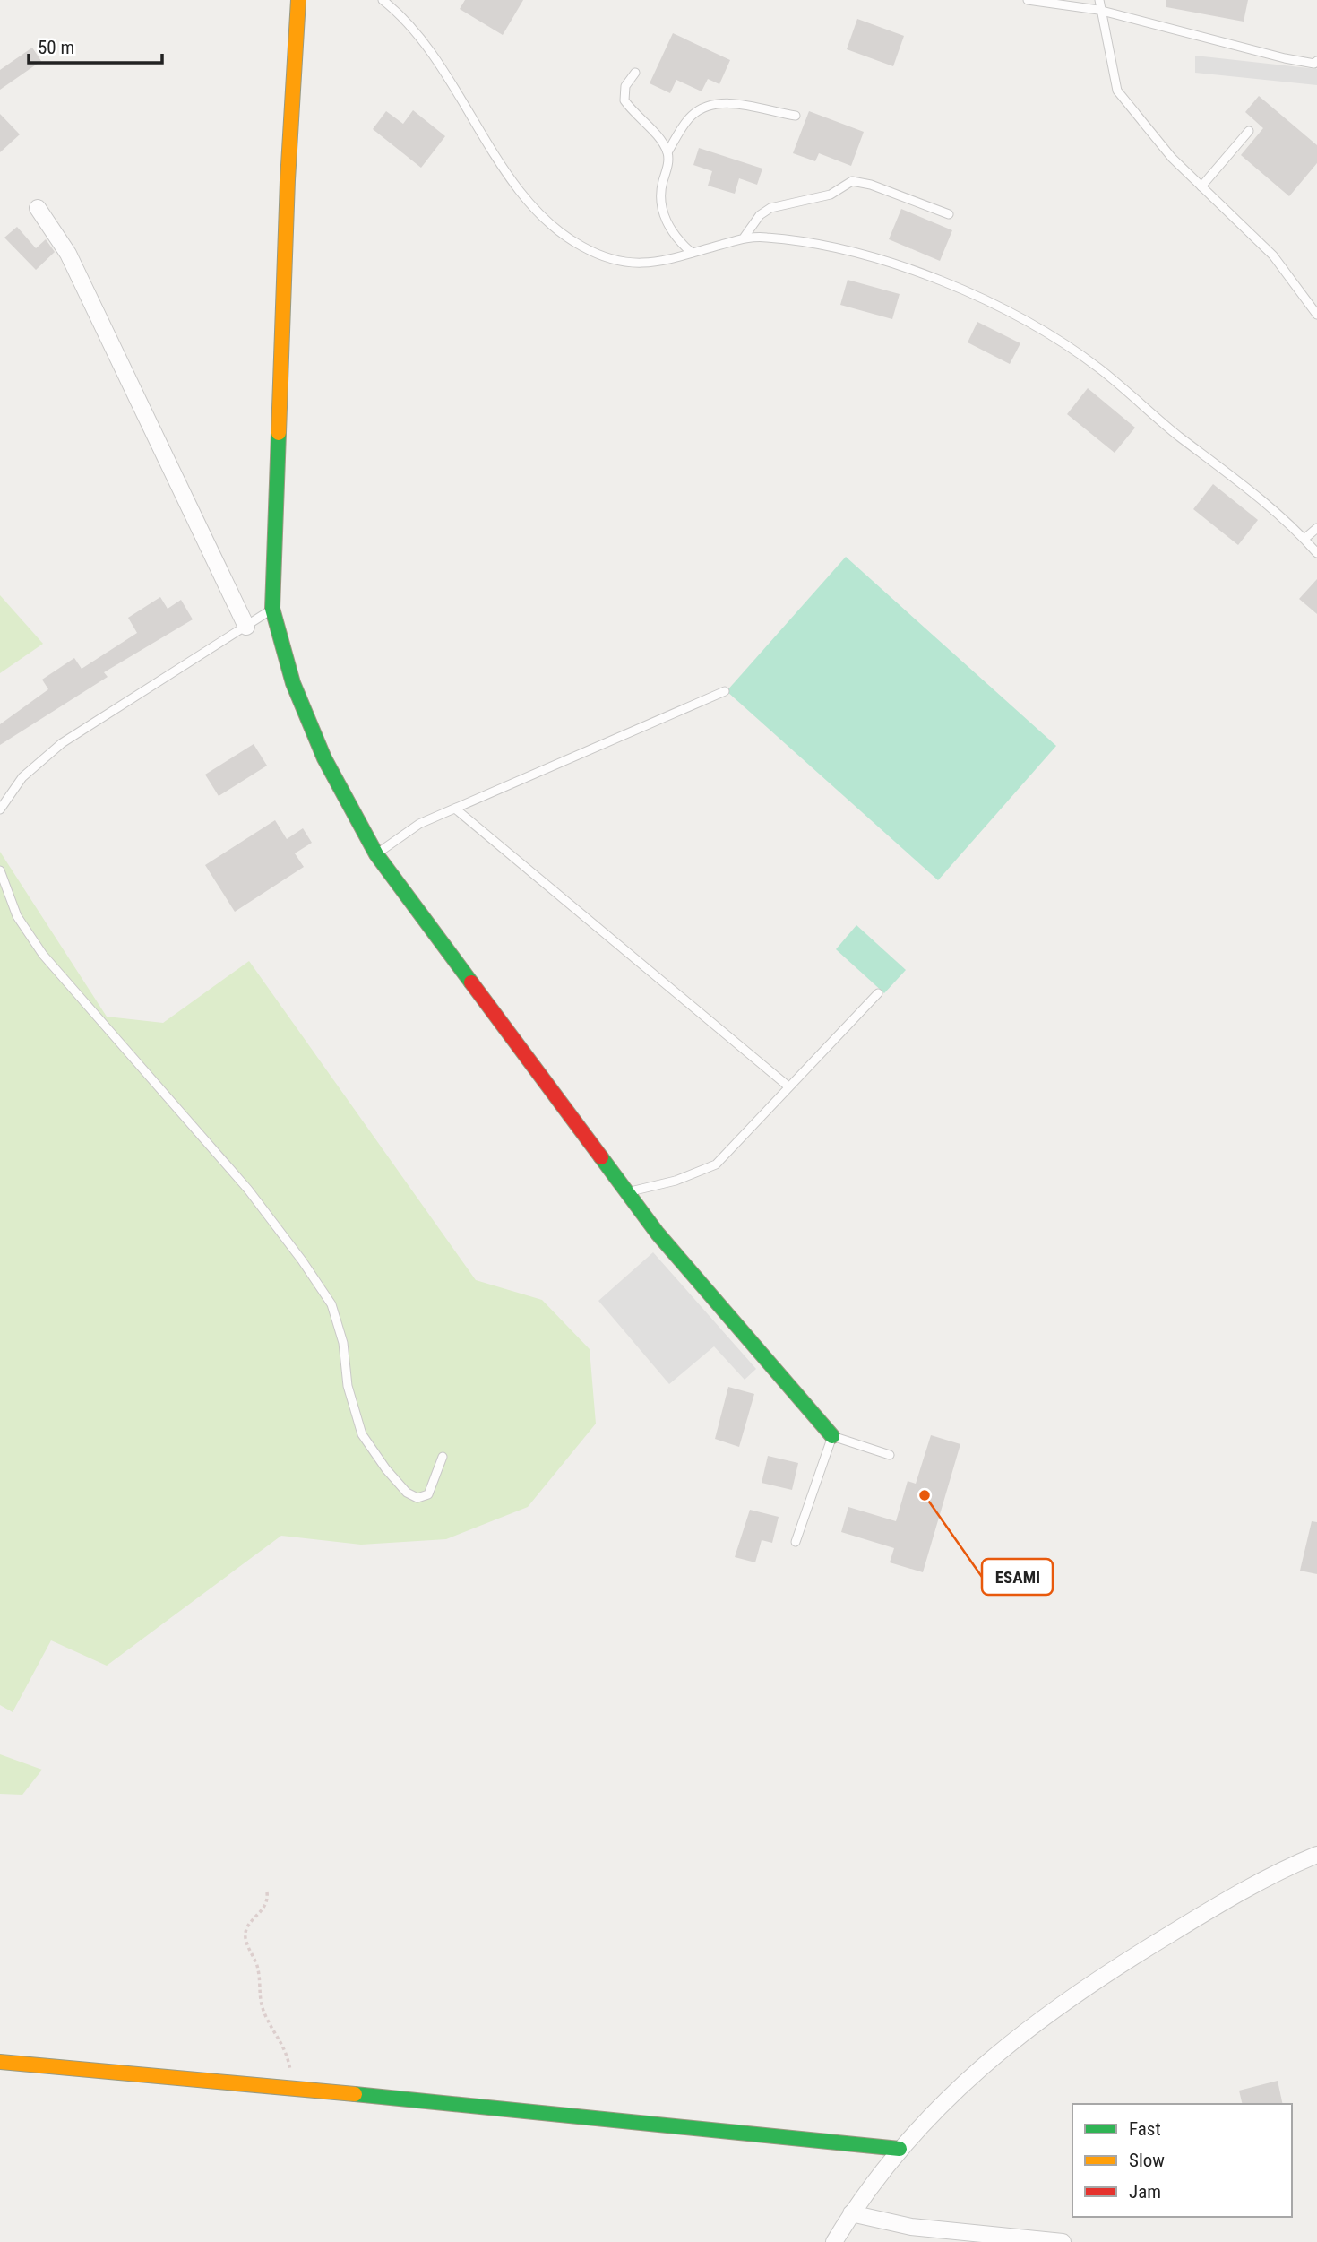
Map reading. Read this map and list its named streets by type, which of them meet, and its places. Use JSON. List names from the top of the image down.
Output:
{
  "places": ["ESAMI"],
  "legend": ["Fast", "Slow", "Jam"],
  "scale_bar": "50 m"
}
